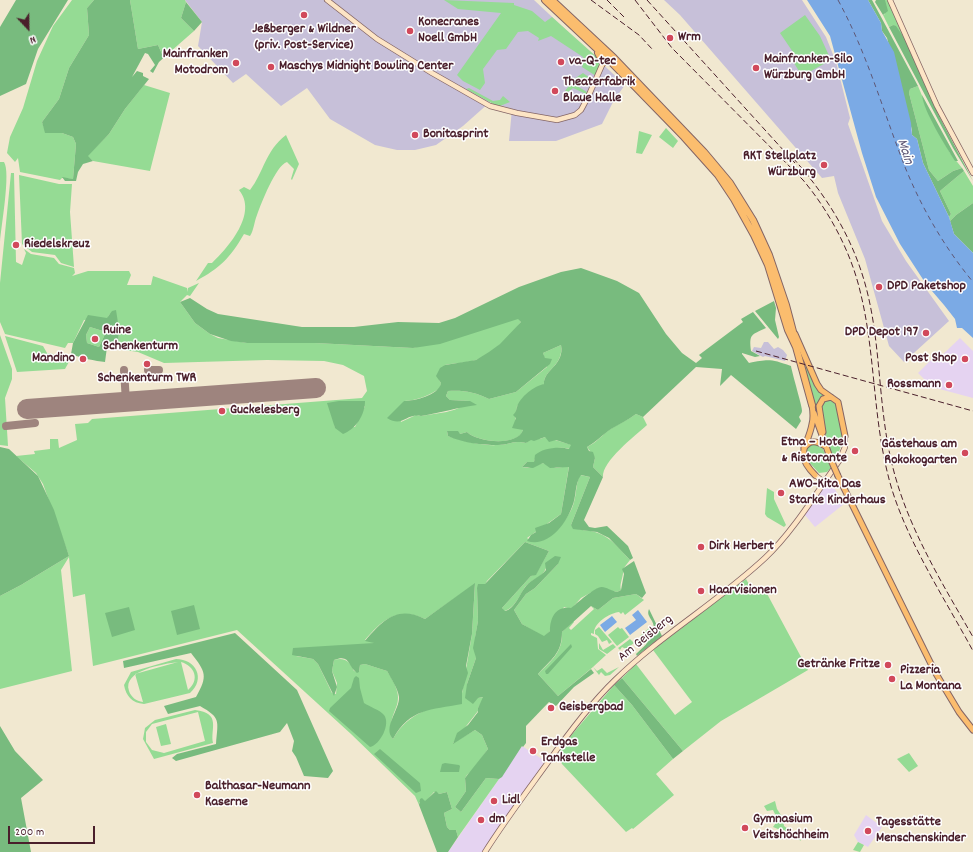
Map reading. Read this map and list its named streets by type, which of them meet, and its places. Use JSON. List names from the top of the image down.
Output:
{
  "streets": {
    "street": ["Am Geisberg"]
  },
  "water": ["Main"],
  "places": [
    "Jeßberger & Wildner (priv. Post-Service)",
    "Konecranes Noell GmbH",
    "Wrm",
    "va-Q-tec",
    "Mainfranken Motodrom",
    "Maschys Midnight Bowling Center",
    "Mainfranken-Silo Würzburg GmbH",
    "Theaterfabrik Blaue Halle",
    "Bonitasprint",
    "RKT Stellplatz Würzburg",
    "Riedelskreuz",
    "DPD Paketshop",
    "DPD Depot 197",
    "Ruine Schenkenturm",
    "Mandino",
    "Post Shop",
    "Schenkenturm TWR",
    "Rossmann",
    "Guckelesberg",
    "Etna – Hotel & Ristorante",
    "Gästehaus am Rokokogarten",
    "AWO-Kita Das Starke Kinderhaus",
    "Dirk Herbert",
    "Haarvisionen",
    "Getränke Fritze",
    "Pizzeria La Montana",
    "Geisbergbad",
    "Erdgas Tankstelle",
    "Balthasar-Neumann Kaserne",
    "Lidl",
    "dm",
    "Gymnasium Veitshöchheim",
    "Tagesstätte Menschenskinder"
  ],
  "scale_bar": "200 m",
  "north": "bottom"
}
